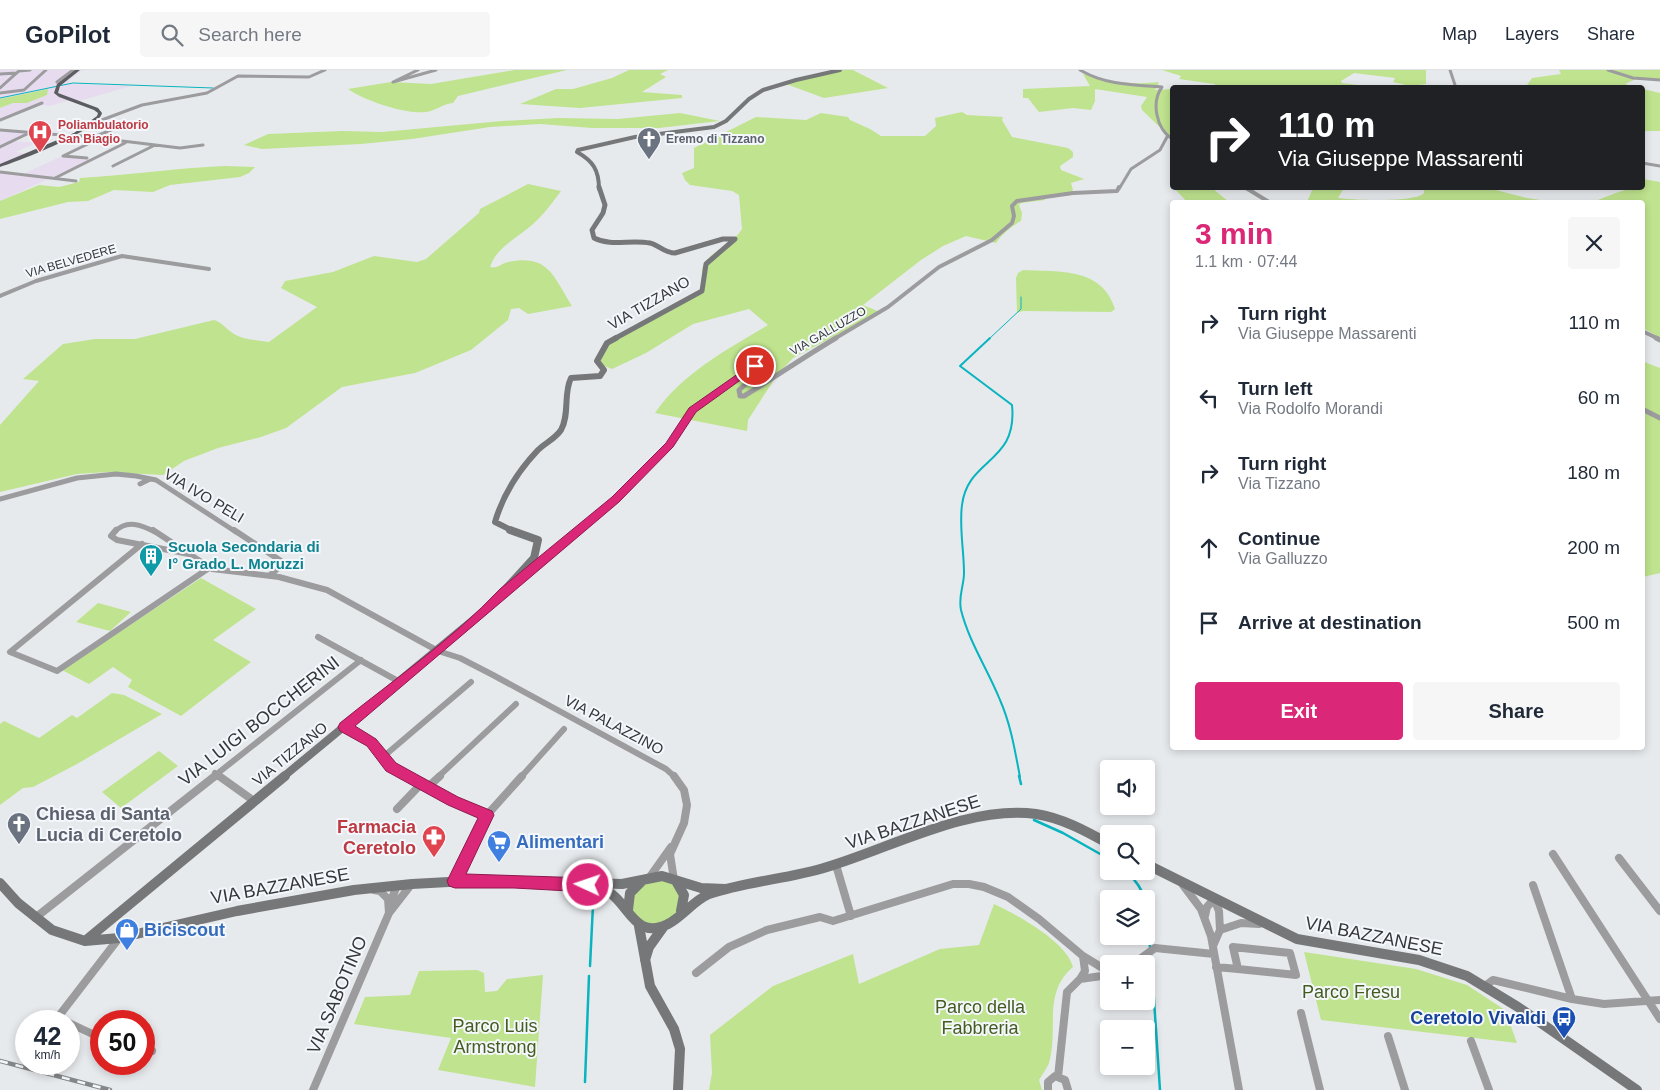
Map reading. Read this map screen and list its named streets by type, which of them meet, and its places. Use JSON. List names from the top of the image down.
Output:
{
  "streets": {
    "street": [
      "VIA BELVEDERE",
      "VIA TIZZANO",
      "VIA GALLUZZO",
      "VIA IVO PELI",
      "VIA LUIGI BOCCHERINI",
      "VIA PALAZZINO",
      "VIA BAZZANESE",
      "VIA SABOTINO"
    ]
  },
  "crossings": [
    ["VIA TIZZANO", "VIA GALLUZZO"],
    ["VIA TIZZANO", "VIA PALAZZINO"],
    ["VIA TIZZANO", "VIA BAZZANESE"],
    ["VIA IVO PELI", "VIA PALAZZINO"],
    ["VIA LUIGI BOCCHERINI", "VIA BAZZANESE"],
    ["VIA PALAZZINO", "VIA BAZZANESE"]
  ],
  "parks": ["Parco Fresu", "Parco della Fabbreria", "Parco Luis Armstrong"],
  "places": {
    "hospital": ["Poliambulatorio San Biagio"],
    "church": ["Eremo di Tizzano", "Chiesa di Santa Lucia di Ceretolo"],
    "building": ["Scuola Secondaria di I° Grado L. Moruzzi"],
    "pharmacy": ["Farmacia Ceretolo"],
    "supermarket": ["Alimentari"],
    "shop": ["Biciscout"],
    "bus stop": ["Ceretolo Vivaldi"]
  },
  "page": {
    "header": "GoPilot",
    "search": "Search here",
    "nav": ["Map", "Layers", "Share"],
    "turn": ["110 m", "Via Giuseppe Massarenti"],
    "heading": ["3 min", "1.1 km · 07:44"],
    "list": [
      {
        "name": "Turn right",
        "note": "Via Giuseppe Massarenti",
        "value": "110 m"
      },
      {
        "name": "Turn left",
        "note": "Via Rodolfo Morandi",
        "value": "60 m"
      },
      {
        "name": "Turn right",
        "note": "Via Tizzano",
        "value": "180 m"
      },
      {
        "name": "Continue",
        "note": "Via Galluzzo",
        "value": "200 m"
      },
      {
        "name": "Arrive at destination",
        "value": "500 m"
      }
    ],
    "buttons": ["Exit", "Share"],
    "map_buttons": ["+", "−"],
    "speed": "42 km/h",
    "limit": "50"
  }
}
